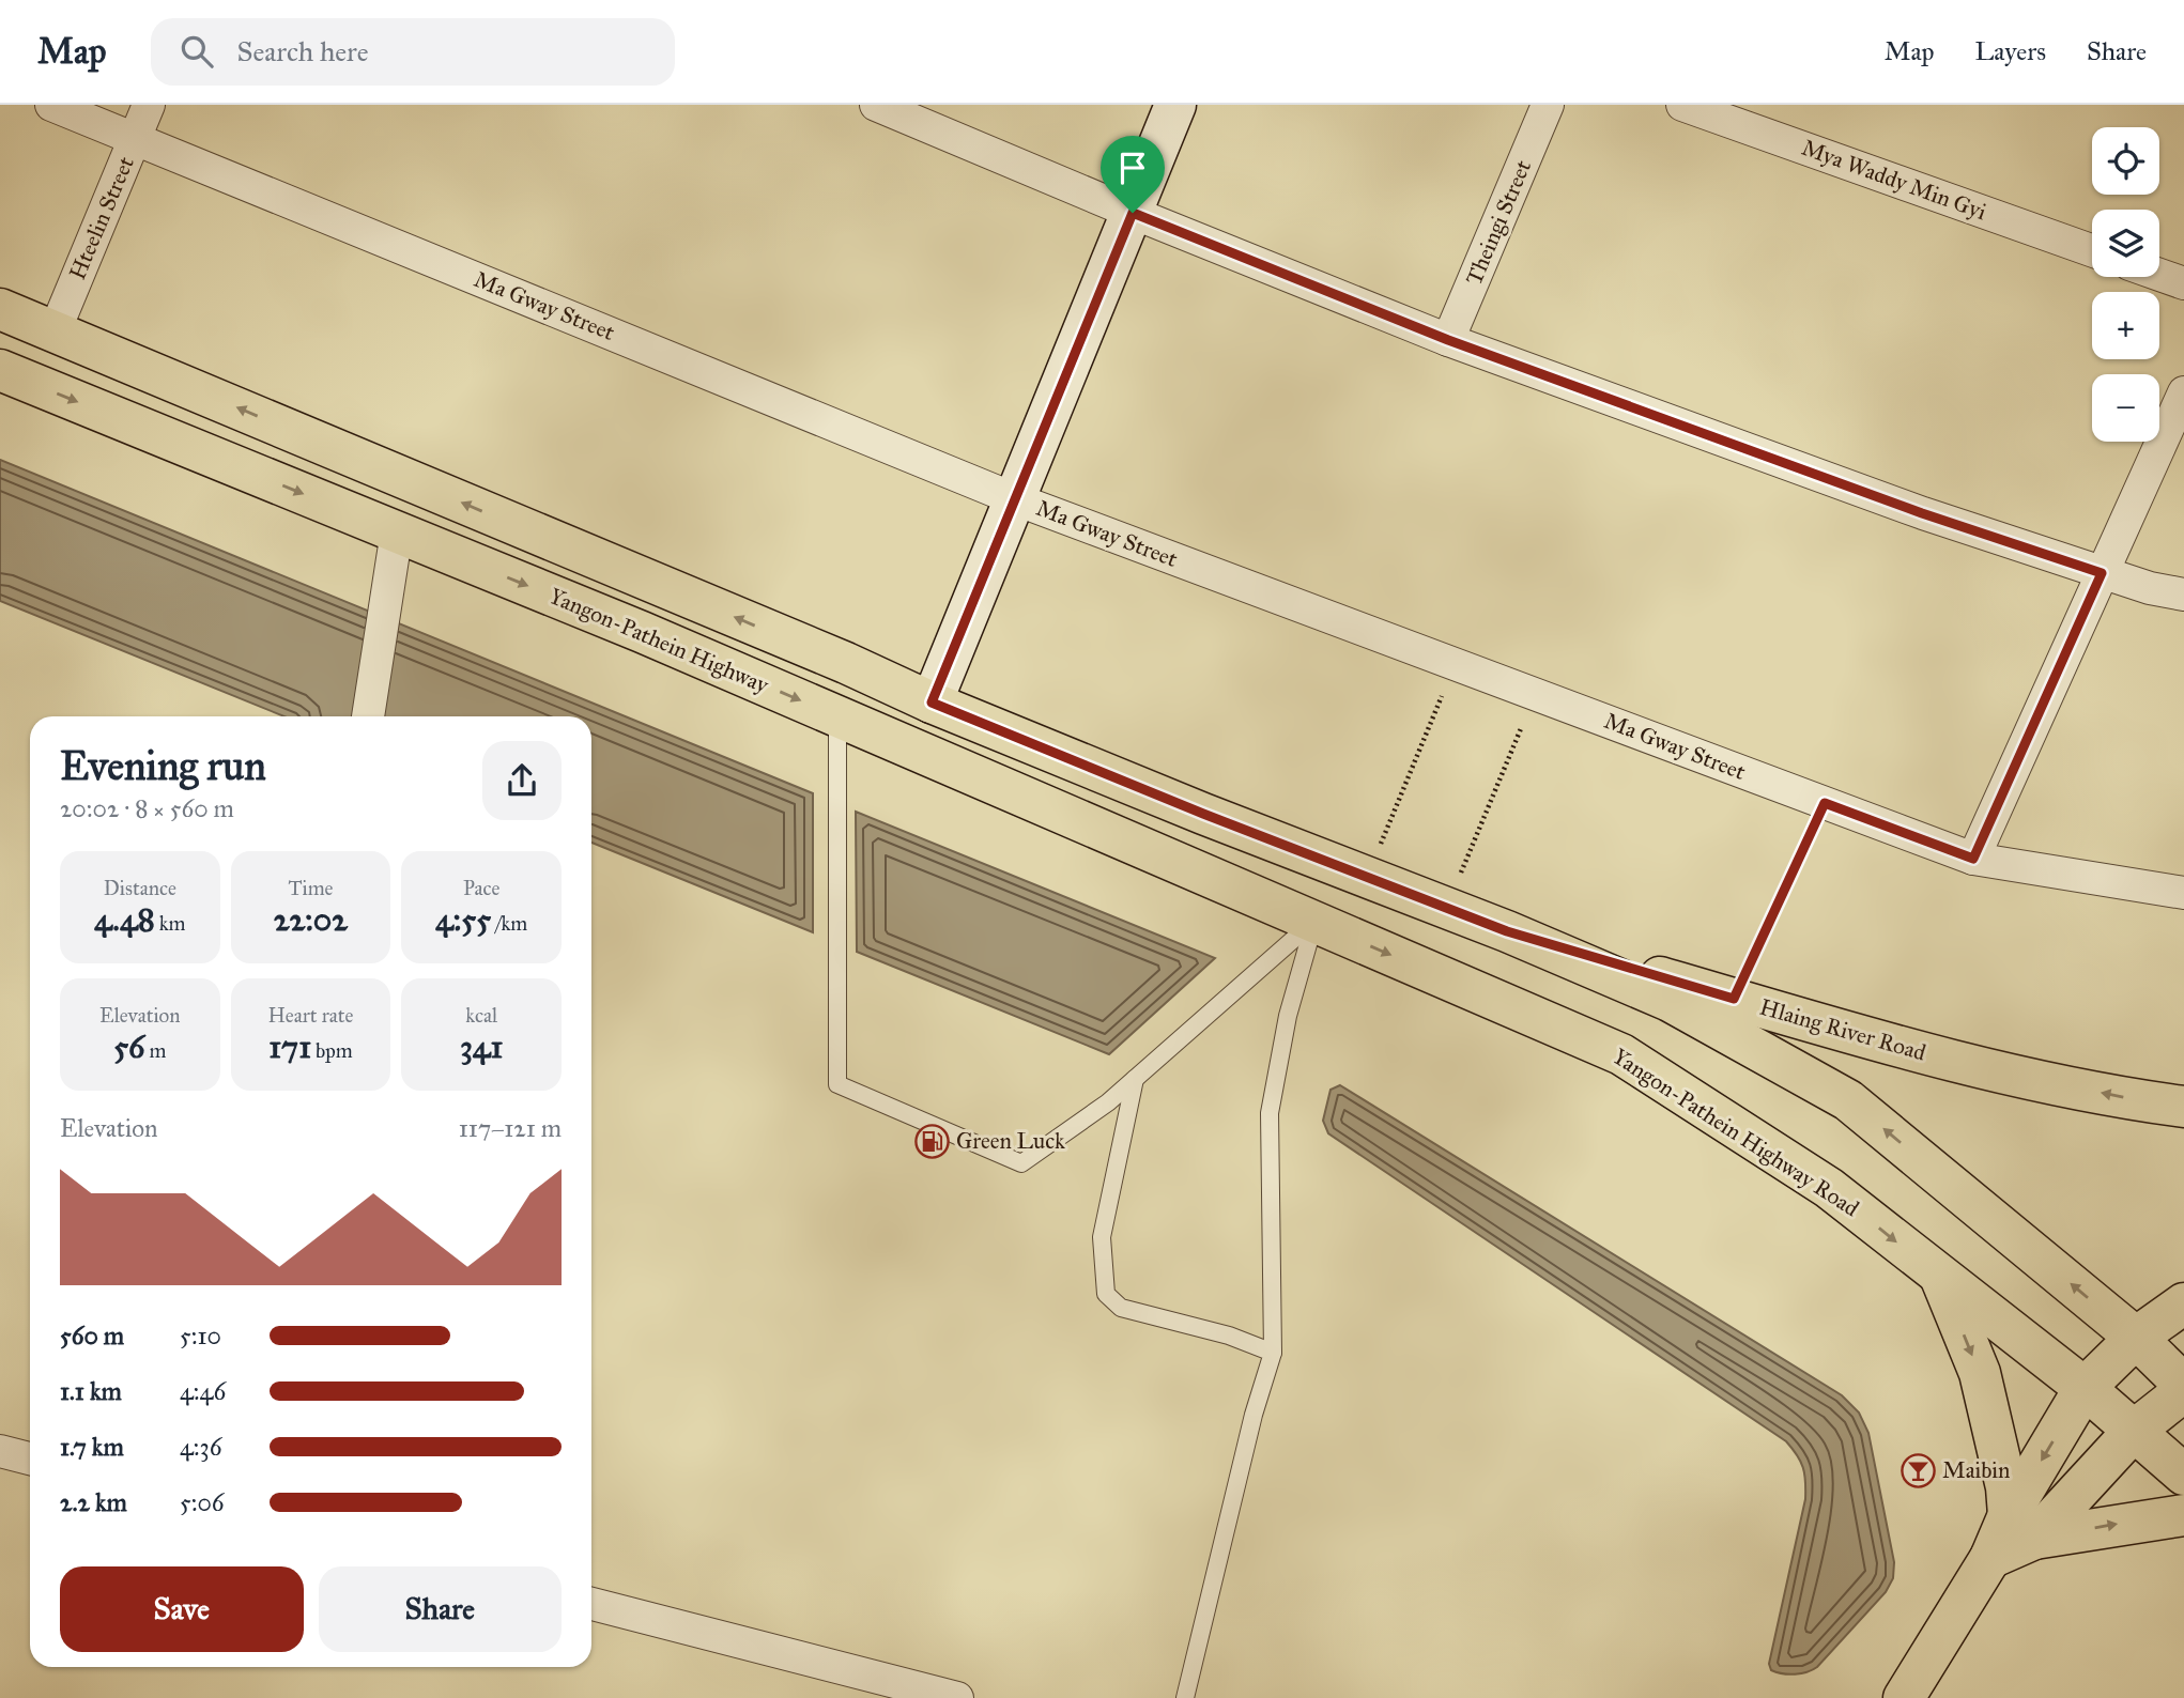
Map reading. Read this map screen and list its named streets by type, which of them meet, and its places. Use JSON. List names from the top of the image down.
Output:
{
  "streets": {
    "main road": ["Yangon-Pathein Highway", "Hlaing River Road", "Yangon-Pathein Highway Road"],
    "street": [
      "Mya Waddy Min Gyi",
      "Hteelin Street",
      "Theingi Street",
      "Ma Gway Street"
    ]
  },
  "crossings": [
    ["Hteelin Street", "Ma Gway Street"],
    ["Yangon-Pathein Highway", "Yangon-Pathein Highway Road"]
  ],
  "places": {
    "fuel station": ["Green Luck"],
    "bar": ["Maibin"]
  },
  "page": {
    "header": "Map",
    "search": "Search here",
    "nav": ["Map", "Layers", "Share"],
    "map_buttons": ["+", "−"],
    "heading": ["Evening run", "20:02 · 8 × 560 m"],
    "stats": [
      ["Distance", "4.48 km"],
      ["Time", "22:02"],
      ["Pace", "4:55 /km"],
      ["Elevation", "56 m"],
      ["Heart rate", "171 bpm"],
      ["kcal", "341"]
    ],
    "chart": ["Elevation", "117–121 m"],
    "list": [
      {
        "name": "560 m",
        "note": "5:10"
      },
      {
        "name": "1.1 km",
        "note": "4:46"
      },
      {
        "name": "1.7 km",
        "note": "4:36"
      },
      {
        "name": "2.2 km",
        "note": "5:06"
      }
    ],
    "buttons": ["Save", "Share"]
  }
}
